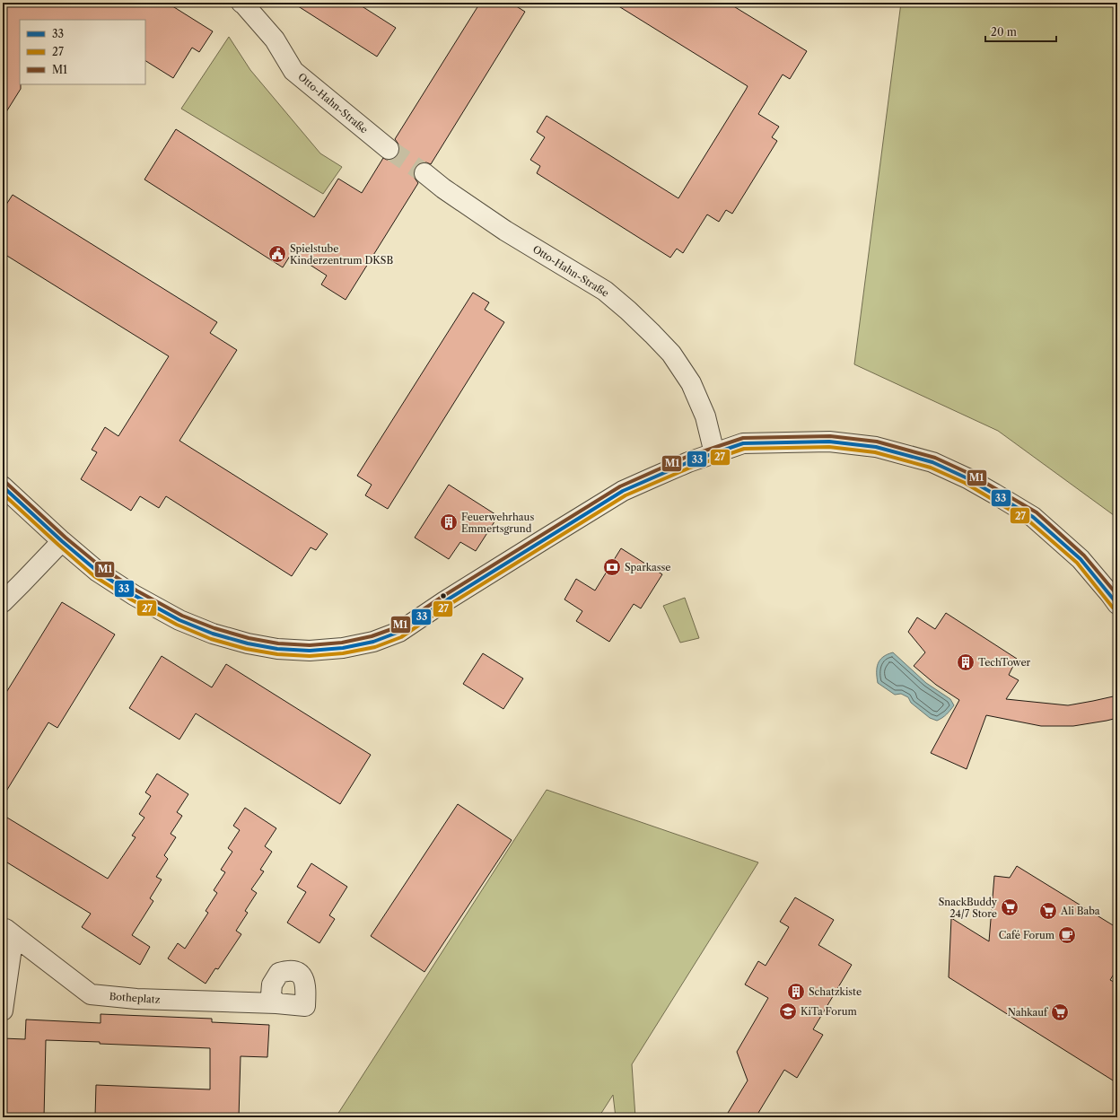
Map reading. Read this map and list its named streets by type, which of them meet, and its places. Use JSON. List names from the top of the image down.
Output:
{
  "streets": {
    "street": ["Otto-Hahn-Straße", "Botheplatz"]
  },
  "places": {
    "public building": ["Spielstube Kinderzentrum DKSB"],
    "building": ["Feuerwehrhaus Emmertsgrund", "TechTower", "Schatzkiste"],
    "bank": ["Sparkasse"],
    "supermarket": ["SnackBuddy 24/7 Store", "Ali Baba", "Nahkauf"],
    "cafe": ["Café Forum"],
    "school or university": ["KiTa Forum"]
  },
  "lines": ["transit line M1", "transit line 33", "transit line 27"],
  "legend": ["33", "27", "M1"],
  "scale_bar": "20 m"
}
